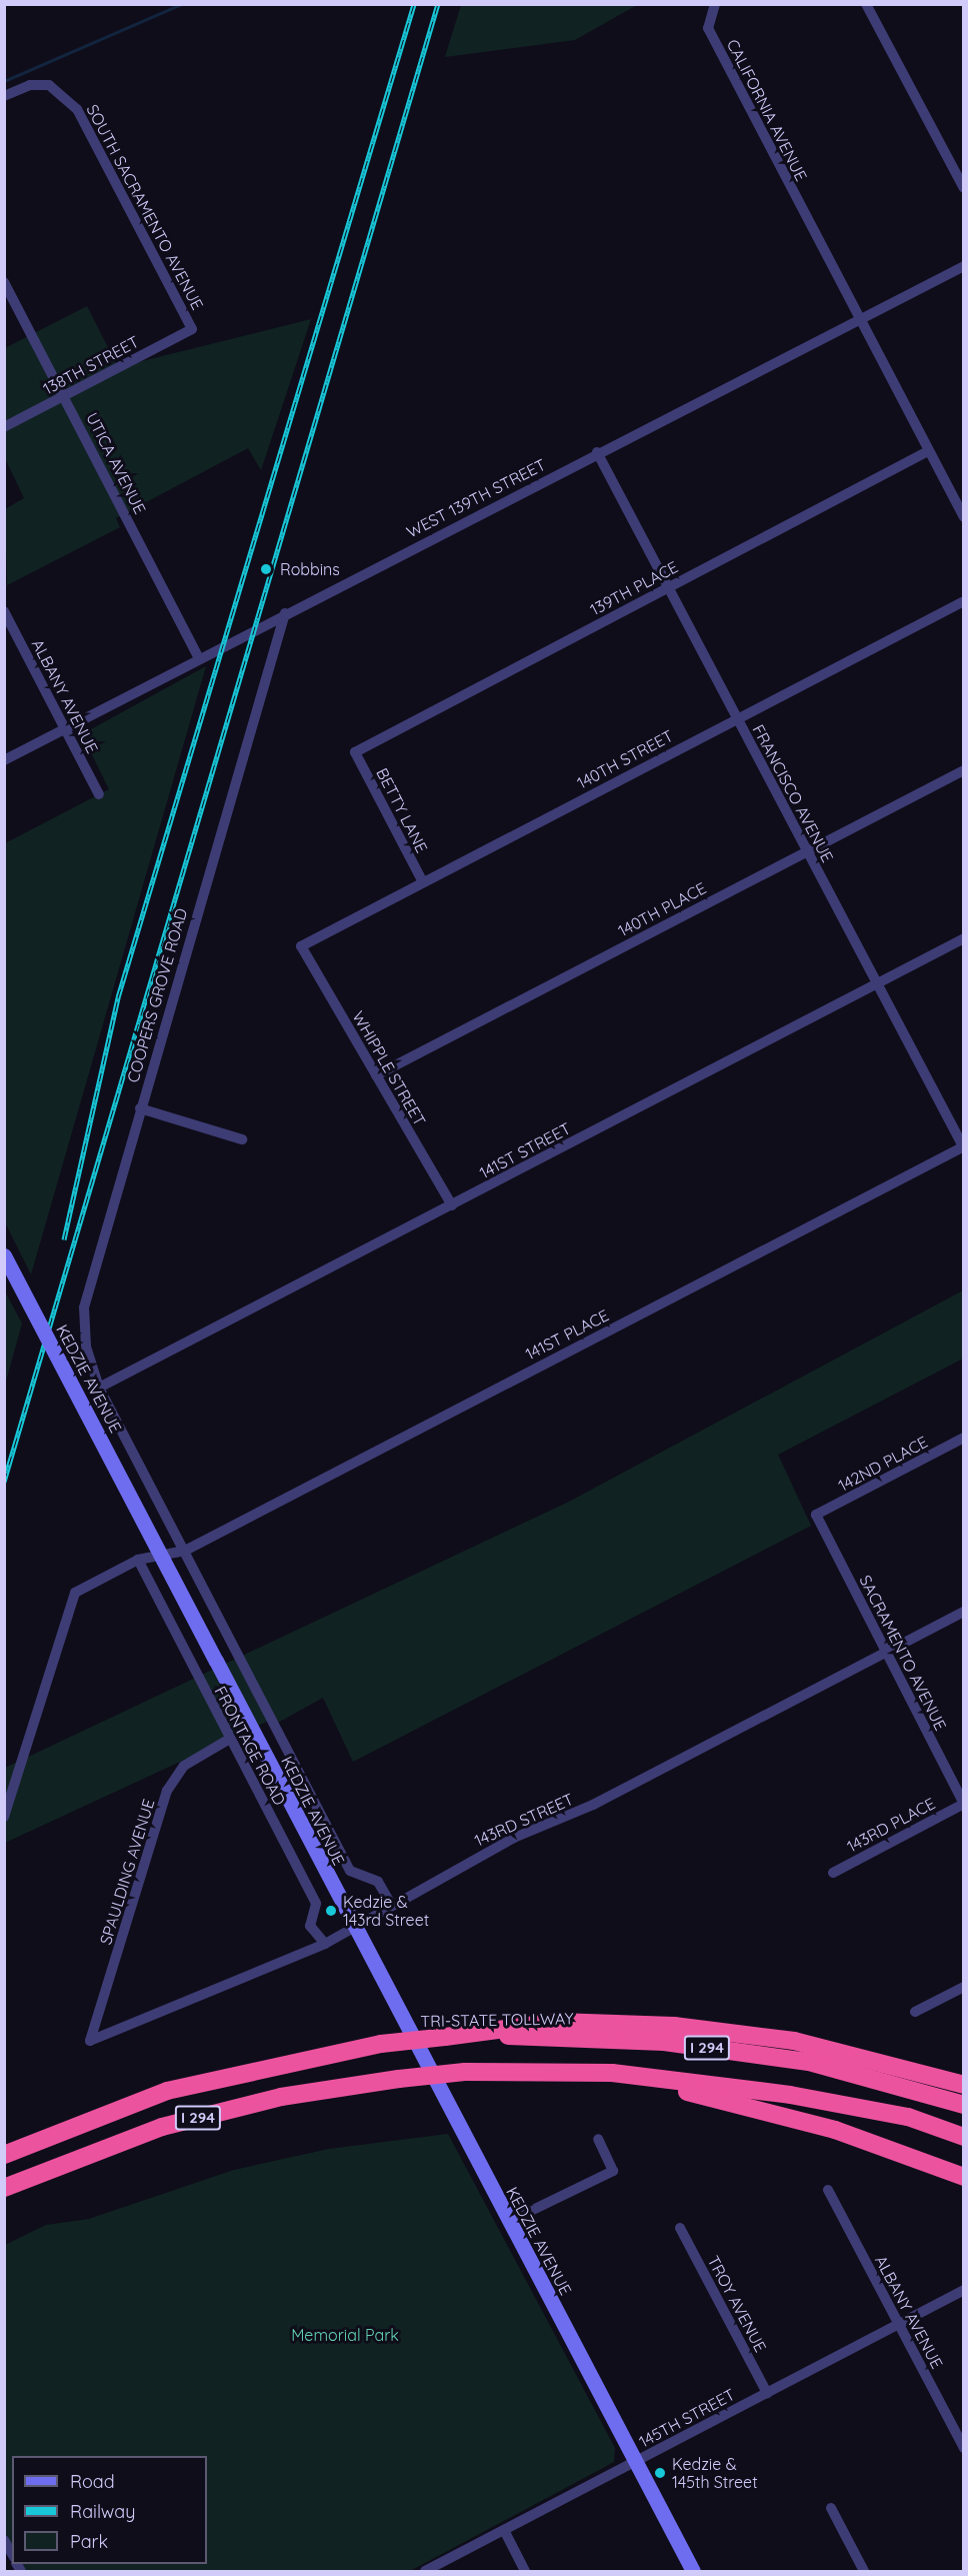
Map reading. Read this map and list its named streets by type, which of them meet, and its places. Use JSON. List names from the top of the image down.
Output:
{
  "streets": {
    "highway": ["TRI-STATE TOLLWAY", "I 294"],
    "main road": ["KEDZIE AVENUE"],
    "street": [
      "CALIFORNIA AVENUE",
      "SOUTH SACRAMENTO AVENUE",
      "138TH STREET",
      "UTICA AVENUE",
      "WEST 139TH STREET",
      "139TH PLACE",
      "ALBANY AVENUE",
      "140TH STREET",
      "FRANCISCO AVENUE",
      "BETTY LANE",
      "140TH PLACE",
      "COOPERS GROVE ROAD",
      "WHIPPLE STREET",
      "141ST STREET",
      "141ST PLACE",
      "142ND PLACE",
      "SACRAMENTO AVENUE",
      "FRONTAGE ROAD",
      "143RD STREET",
      "143RD PLACE",
      "SPAULDING AVENUE",
      "TROY AVENUE",
      "145TH STREET"
    ]
  },
  "crossings": [
    ["CALIFORNIA AVENUE", "WEST 139TH STREET"],
    ["SOUTH SACRAMENTO AVENUE", "138TH STREET"],
    ["138TH STREET", "UTICA AVENUE"],
    ["UTICA AVENUE", "WEST 139TH STREET"],
    ["WEST 139TH STREET", "ALBANY AVENUE"],
    ["WEST 139TH STREET", "FRANCISCO AVENUE"],
    ["WEST 139TH STREET", "COOPERS GROVE ROAD"],
    ["139TH PLACE", "FRANCISCO AVENUE"],
    ["139TH PLACE", "BETTY LANE"],
    ["ALBANY AVENUE", "145TH STREET"],
    ["140TH STREET", "FRANCISCO AVENUE"],
    ["140TH STREET", "BETTY LANE"],
    ["140TH STREET", "WHIPPLE STREET"],
    ["FRANCISCO AVENUE", "140TH PLACE"],
    ["FRANCISCO AVENUE", "141ST STREET"],
    ["FRANCISCO AVENUE", "141ST PLACE"],
    ["140TH PLACE", "WHIPPLE STREET"],
    ["COOPERS GROVE ROAD", "141ST STREET"],
    ["COOPERS GROVE ROAD", "141ST PLACE"],
    ["COOPERS GROVE ROAD", "143RD STREET"],
    ["WHIPPLE STREET", "141ST STREET"],
    ["141ST PLACE", "FRONTAGE ROAD"],
    ["KEDZIE AVENUE", "143RD STREET"],
    ["KEDZIE AVENUE", "145TH STREET"],
    ["142ND PLACE", "SACRAMENTO AVENUE"],
    ["SACRAMENTO AVENUE", "143RD STREET"],
    ["SACRAMENTO AVENUE", "143RD PLACE"],
    ["FRONTAGE ROAD", "143RD STREET"],
    ["FRONTAGE ROAD", "SPAULDING AVENUE"],
    ["143RD STREET", "SPAULDING AVENUE"],
    ["TROY AVENUE", "145TH STREET"]
  ],
  "parks": ["Memorial Park"],
  "places": ["Robbins", "Kedzie & 143rd Street", "Kedzie & 145th Street"],
  "legend": ["Road", "Railway", "Park"]
}
